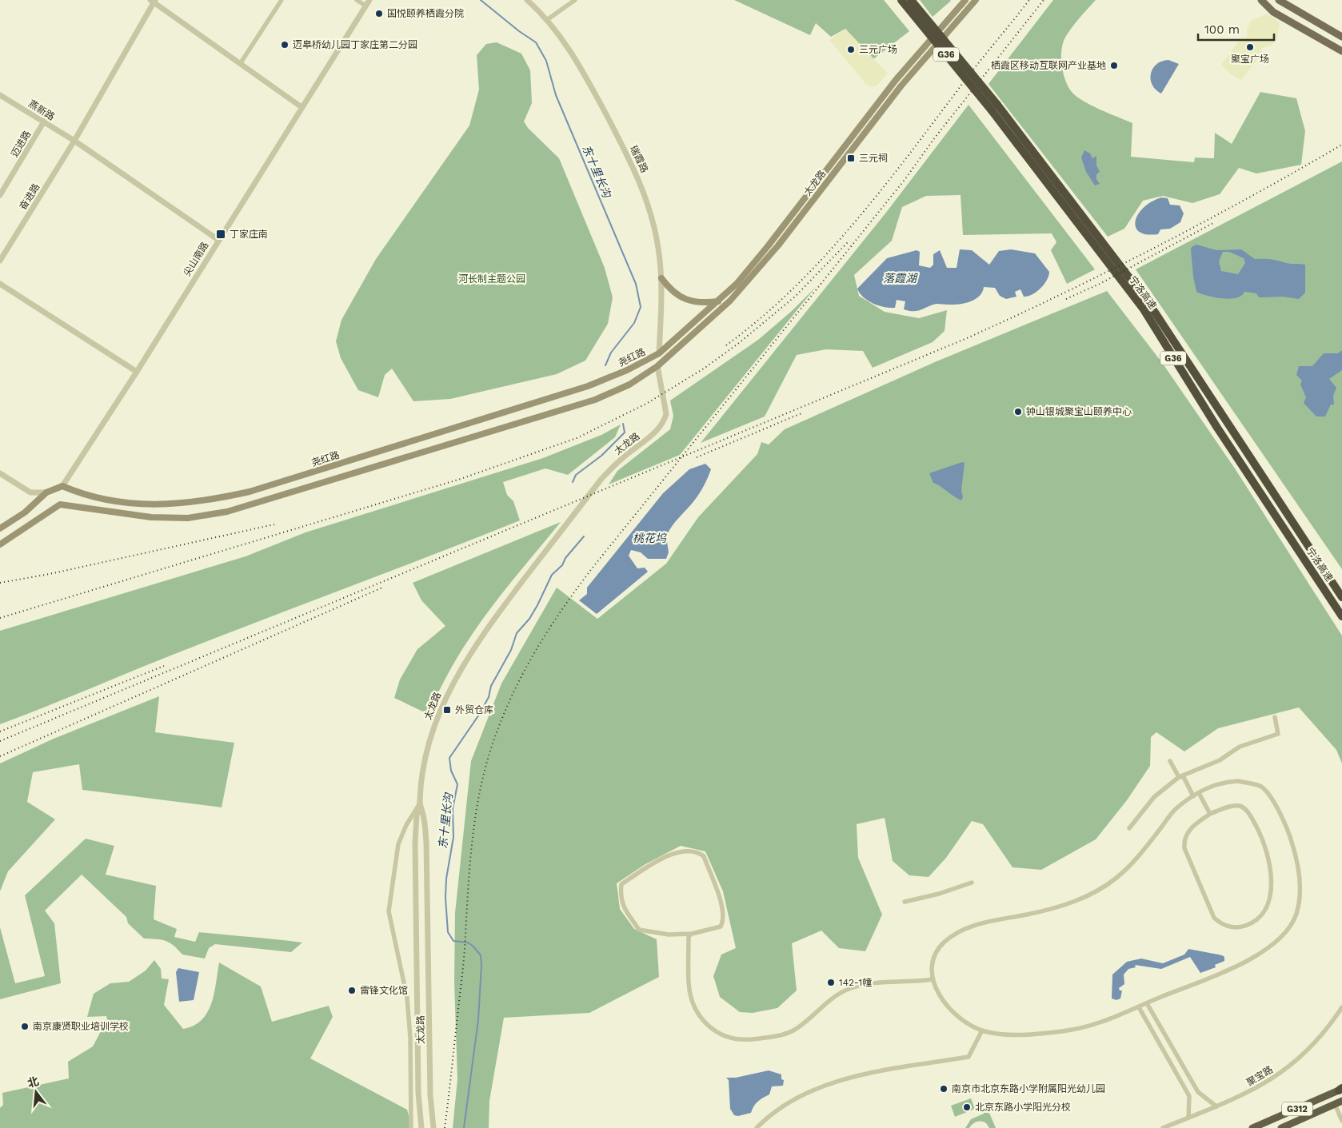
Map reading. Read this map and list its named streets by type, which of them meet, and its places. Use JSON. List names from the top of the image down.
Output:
{
  "streets": {
    "highway": ["G36", "宁洛高速", "G312"],
    "main road": ["太龙路", "尧红路"],
    "street": [
      "燕新路",
      "迈进路",
      "瑞霞路",
      "奋进路",
      "尖山南路",
      "聚宝路"
    ]
  },
  "crossings": [
    ["燕新路", "迈进路"],
    ["燕新路", "奋进路"],
    ["燕新路", "尖山南路"],
    ["瑞霞路", "太龙路"],
    ["瑞霞路", "尧红路"],
    ["太龙路", "尧红路"],
    ["尖山南路", "尧红路"]
  ],
  "water": ["东十里长沟", "落霞湖", "桃花坞"],
  "parks": ["河长制主题公园"],
  "places": {
    "other": [
      "国悦颐养栖霞分院",
      "迈皋桥幼儿园丁家庄第二分园",
      "聚宝广场",
      "三元广场",
      "栖霞区移动互联网产业基地",
      "钟山银城聚宝山颐养中心",
      "142-1幢",
      "雷锋文化馆",
      "南京康贤职业培训学校",
      "南京市北京东路小学附属阳光幼儿园",
      "北京东路小学阳光分校"
    ],
    "transit": ["三元祠", "丁家庄南", "外贸仓库"]
  },
  "scale_bar": "100 m",
  "north": "top"
}
